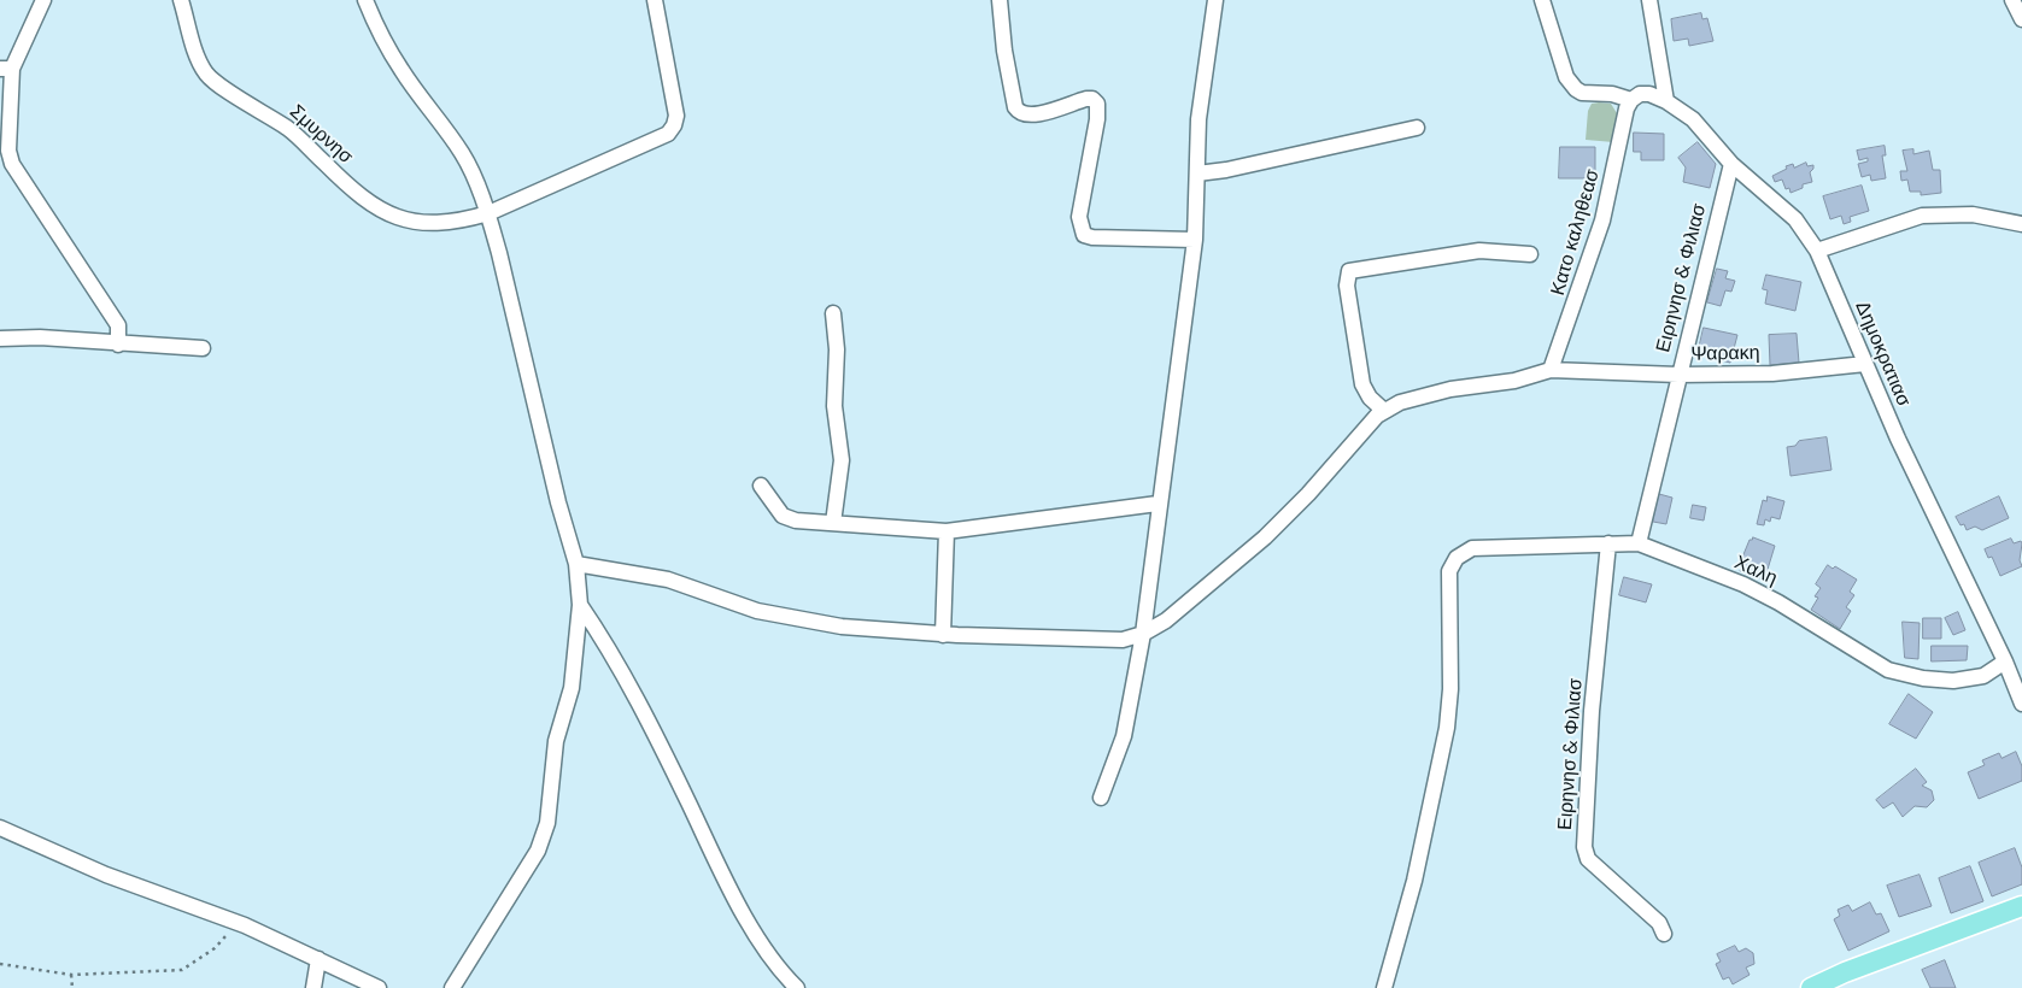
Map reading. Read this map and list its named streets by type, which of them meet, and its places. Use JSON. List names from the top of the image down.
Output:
{
  "streets": {
    "street": [
      "Σμυρνησ",
      "Κατο καληθεασ",
      "Ειρηνησ & Φιλιασ",
      "Ψαρακη",
      "Δημοκρατιασ",
      "Χαλη"
    ]
  },
  "crossings": [
    ["Κατο καληθεασ", "Ψαρακη"],
    ["Κατο καληθεασ", "Δημοκρατιασ"],
    ["Ειρηνησ & Φιλιασ", "Ψαρακη"],
    ["Ειρηνησ & Φιλιασ", "Δημοκρατιασ"],
    ["Ειρηνησ & Φιλιασ", "Χαλη"],
    ["Ψαρακη", "Δημοκρατιασ"],
    ["Δημοκρατιασ", "Χαλη"]
  ]
}
